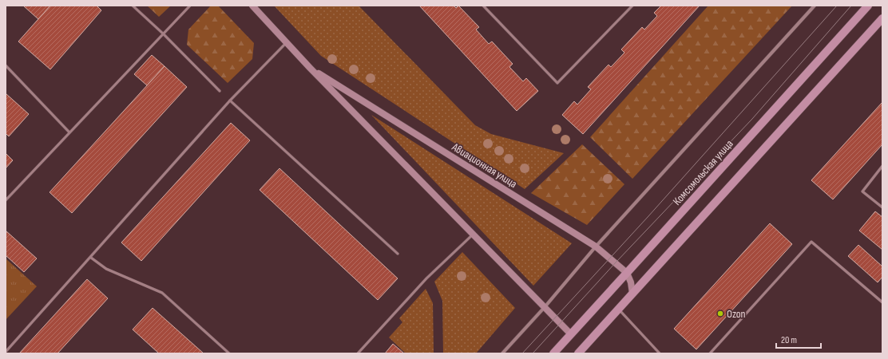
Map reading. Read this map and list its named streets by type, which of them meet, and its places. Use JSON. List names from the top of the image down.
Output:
{
  "streets": {
    "main road": ["Авиационная улица", "Комсомольская улица"]
  },
  "crossings": [
    ["Авиационная улица", "Комсомольская улица"]
  ],
  "places": ["Ozon"],
  "scale_bar": "20 m"
}
